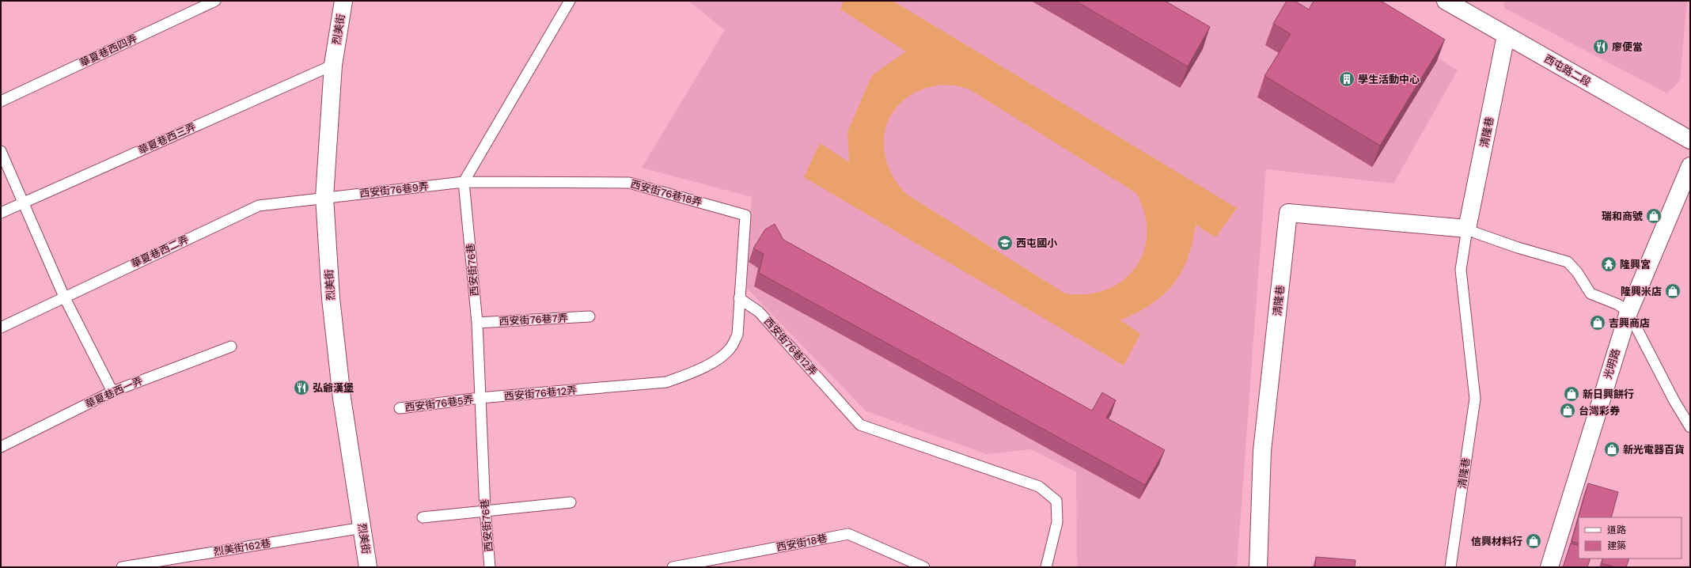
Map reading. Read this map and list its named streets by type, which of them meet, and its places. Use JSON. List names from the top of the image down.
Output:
{
  "streets": {
    "street": [
      "烈美街",
      "西屯路二段",
      "清隆巷",
      "光明路"
    ],
    "lane": [
      "華夏巷西四弄",
      "華夏巷西三弄",
      "西安街76巷9弄",
      "西安街76巷18弄",
      "華夏巷西二弄",
      "西安街76巷",
      "西安街76巷7弄",
      "西安街76巷12弄",
      "華夏巷西一弄",
      "西安街76巷5弄",
      "西安街18巷",
      "烈美街162巷"
    ]
  },
  "crossings": [
    ["烈美街", "華夏巷西三弄"],
    ["烈美街", "西安街76巷9弄"],
    ["烈美街", "華夏巷西二弄"],
    ["烈美街", "烈美街162巷"],
    ["西屯路二段", "清隆巷"],
    ["西安街76巷9弄", "西安街76巷18弄"],
    ["西安街76巷9弄", "華夏巷西二弄"],
    ["西安街76巷9弄", "西安街76巷"],
    ["西安街76巷18弄", "西安街76巷"],
    ["西安街76巷18弄", "西安街76巷12弄"],
    ["西安街76巷", "西安街76巷7弄"],
    ["西安街76巷", "西安街76巷12弄"],
    ["西安街76巷", "西安街76巷5弄"],
    ["西安街76巷12弄", "西安街76巷5弄"]
  ],
  "places": {
    "restaurant": ["廖便當", "弘爺漢堡"],
    "building": ["學生活動中心"],
    "shop": [
      "瑞和商號",
      "隆興米店",
      "吉興商店",
      "新日興餅行",
      "台灣彩券",
      "新光電器百貨",
      "信興材料行"
    ],
    "school or university": ["西屯國小"],
    "temple": ["隆興宮"]
  },
  "legend": ["道路", "建築"]
}
